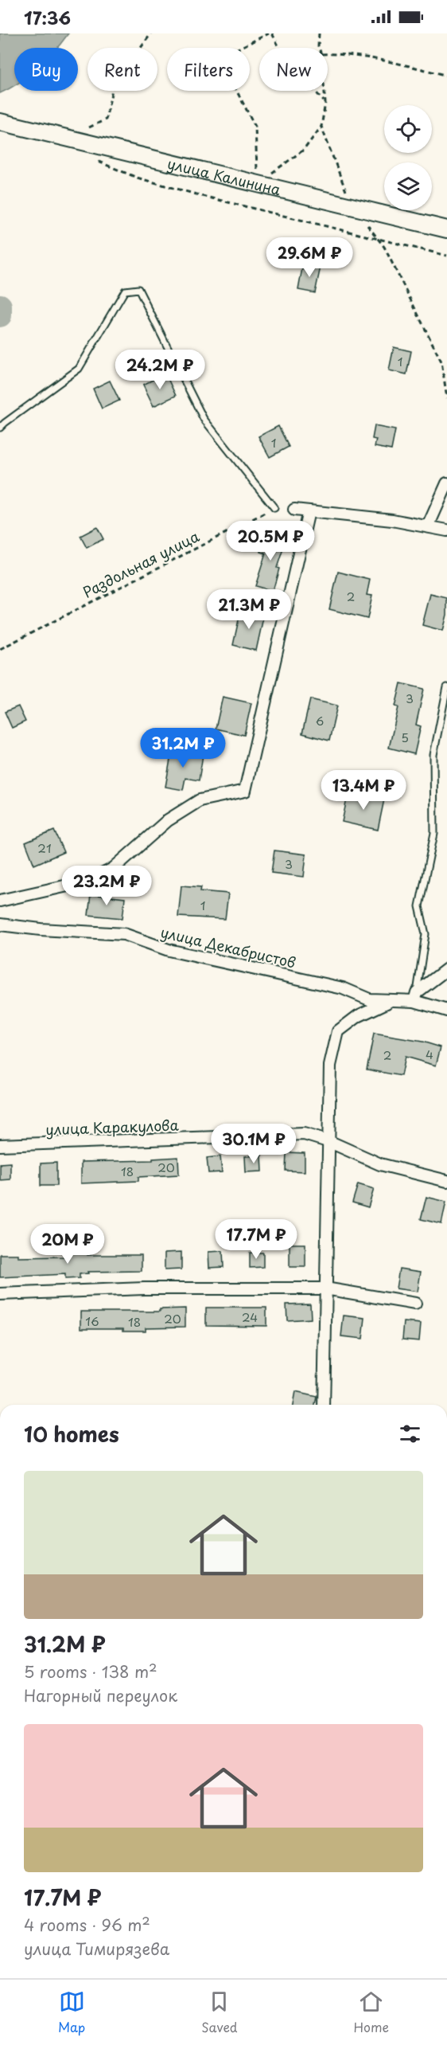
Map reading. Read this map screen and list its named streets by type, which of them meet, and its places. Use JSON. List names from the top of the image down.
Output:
{
  "streets": {
    "main road": ["улица Калинина"],
    "street": ["улица Декабристов", "улица Каракулова"],
    "path": ["Раздольная улица"]
  },
  "house_numbers": [
    "1",
    "1",
    "2",
    "3",
    "6",
    "5",
    "21",
    "3",
    "1",
    "4",
    "2",
    "20",
    "18",
    "24",
    "20",
    "16",
    "18"
  ],
  "page": {
    "status": "17:36",
    "chip": [
      "Buy",
      "Rent",
      "Filters",
      "New"
    ],
    "price": [
      "29.6M ₽",
      "24.2M ₽",
      "20.5M ₽",
      "21.3M ₽",
      "31.2M ₽",
      "13.4M ₽",
      "23.2M ₽",
      "30.1M ₽",
      "17.7M ₽",
      "20M ₽"
    ],
    "heading": "10 homes",
    "list": [
      {
        "name": "31.2M ₽",
        "note": "5 rooms · 138 m² · Нагорный переулок"
      },
      {
        "name": "17.7M ₽",
        "note": "4 rooms · 96 m² · улица Тимирязева"
      }
    ],
    "tabs": ["Map", "Saved", "Home"]
  }
}
